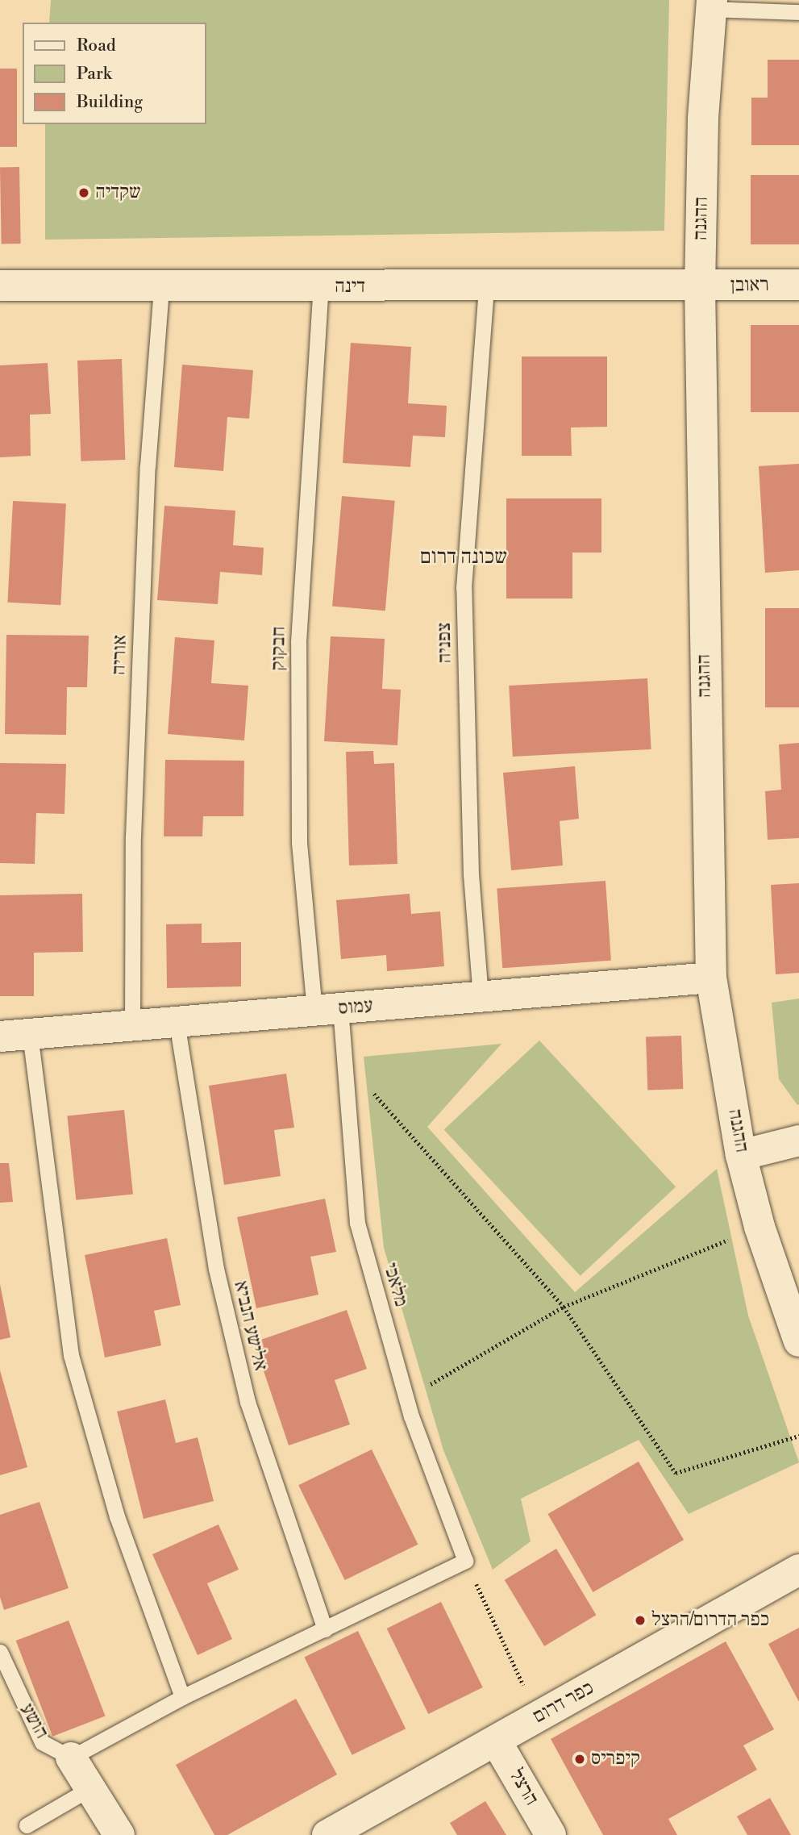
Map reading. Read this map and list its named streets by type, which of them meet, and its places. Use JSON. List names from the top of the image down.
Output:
{
  "streets": {
    "street": [
      "ההגנה",
      "ראובן",
      "דינה",
      "עמוס",
      "כפר דרום",
      "הושע",
      "הרצל"
    ],
    "lane": [
      "צפניה",
      "חבקוק",
      "אוריה",
      "מלאכי",
      "אלישע הנביא"
    ]
  },
  "crossings": [
    ["ההגנה", "ראובן"],
    ["ההגנה", "דינה"],
    ["ההגנה", "עמוס"],
    ["ראובן", "דינה"],
    ["דינה", "צפניה"],
    ["דינה", "חבקוק"],
    ["דינה", "אוריה"],
    ["צפניה", "עמוס"],
    ["חבקוק", "עמוס"],
    ["חבקוק", "מלאכי"],
    ["אוריה", "עמוס"],
    ["עמוס", "מלאכי"],
    ["עמוס", "אלישע הנביא"],
    ["כפר דרום", "הרצל"]
  ],
  "districts": ["שכונה דרום"],
  "places": ["שקדיה", "כפר הדרום/הרצל", "קיפריס"],
  "legend": ["Road", "Park", "Building"]
}
